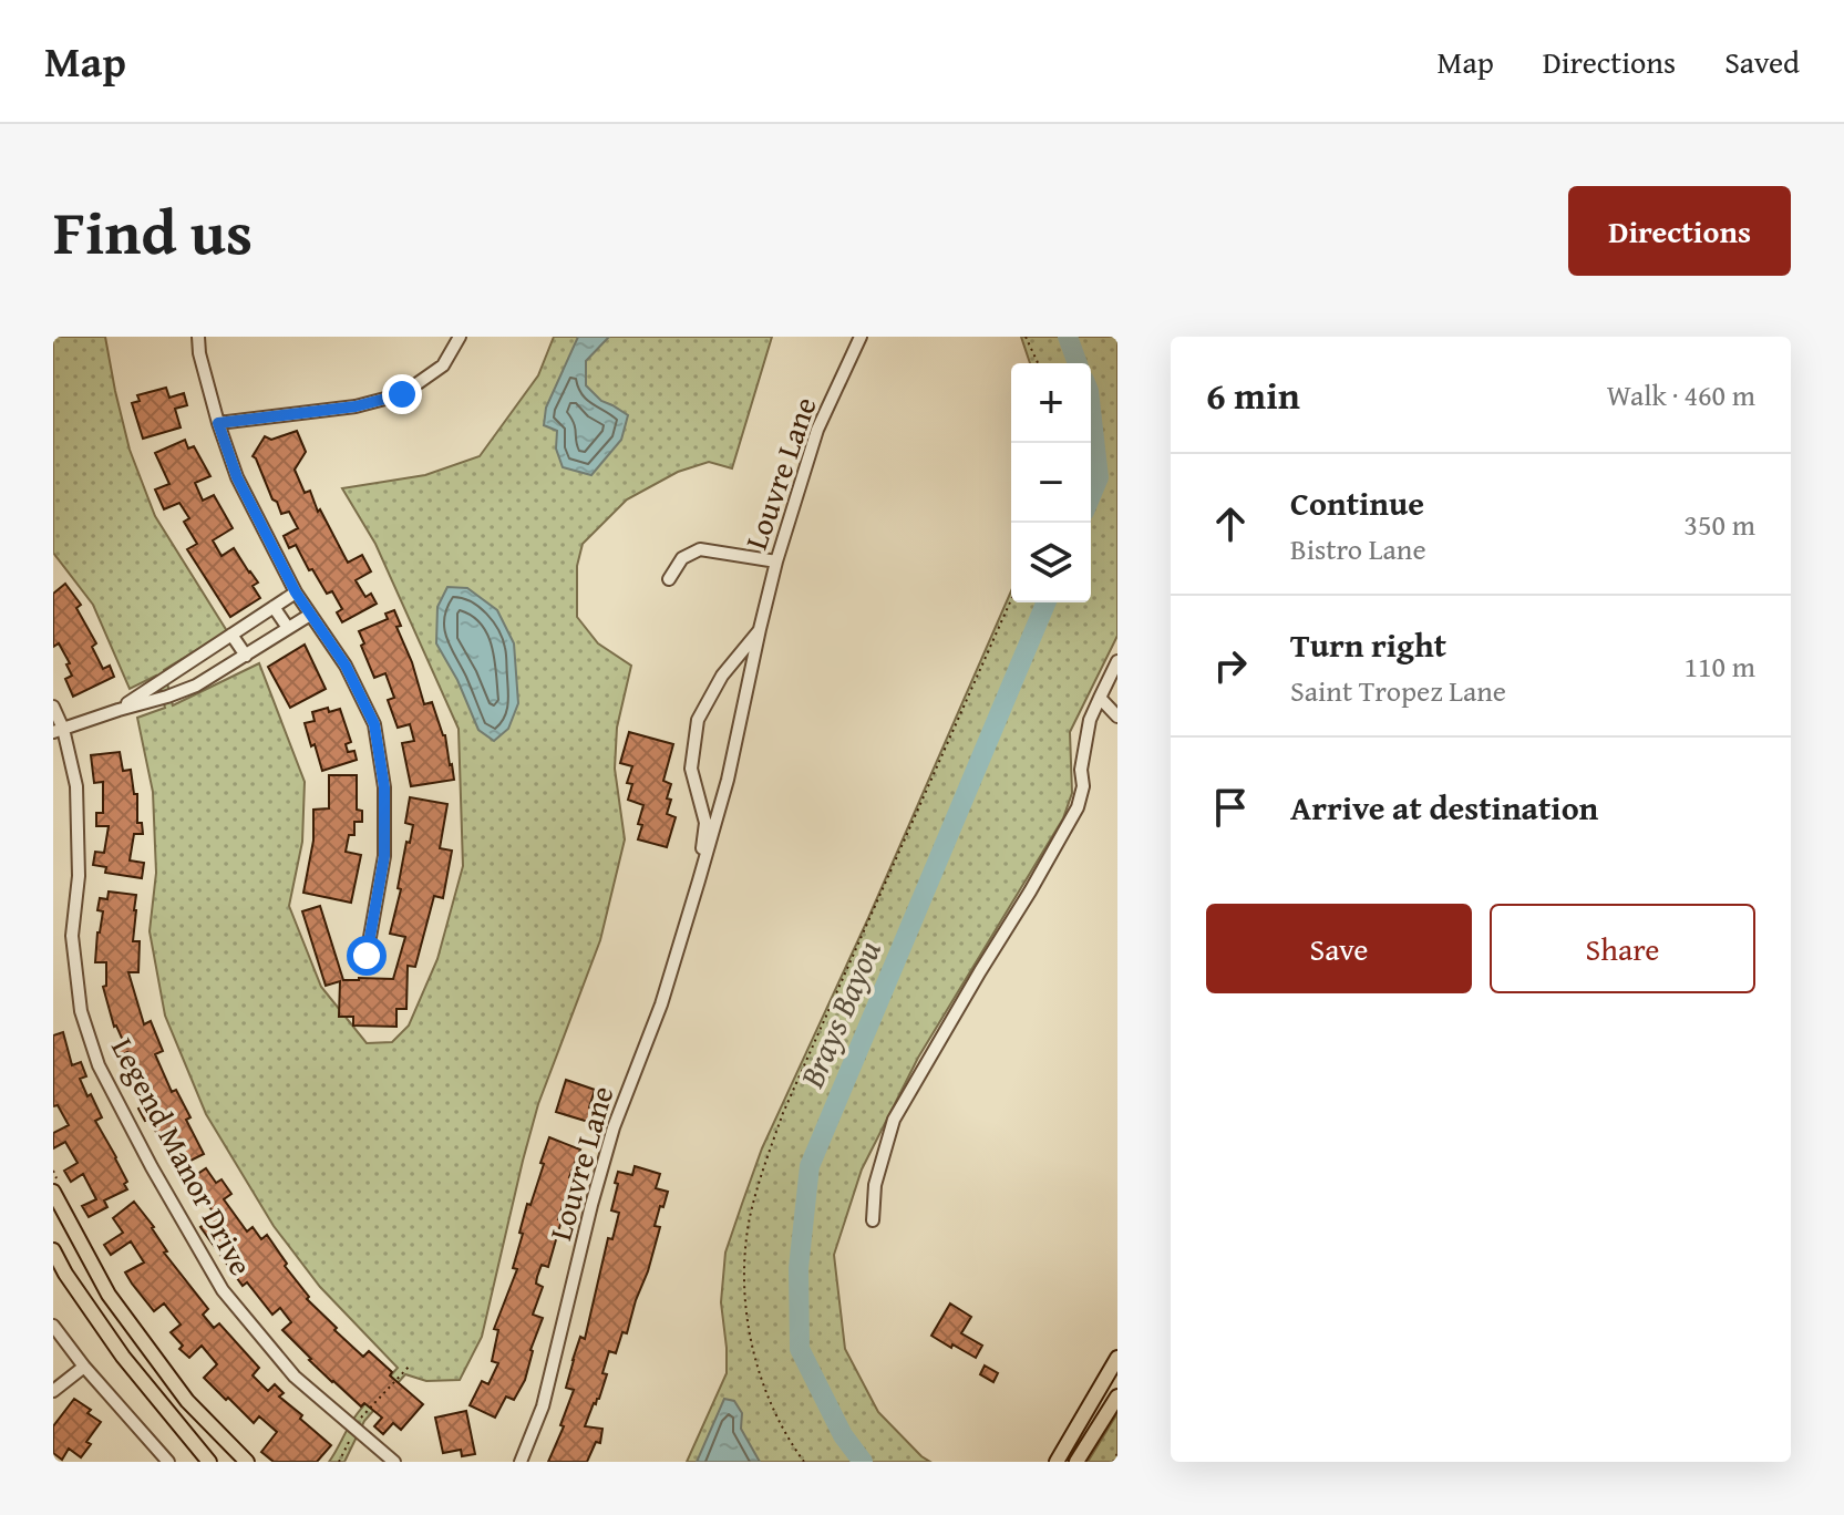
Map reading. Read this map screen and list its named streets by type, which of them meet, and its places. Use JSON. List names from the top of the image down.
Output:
{
  "streets": {
    "street": ["Louvre Lane", "Legend Manor Drive"]
  },
  "water": ["Brays Bayou"],
  "page": {
    "header": "Map",
    "nav": ["Map", "Directions", "Saved"],
    "title": "Find us",
    "buttons": [
      "Directions",
      ["Save", "Share"]
    ],
    "heading": ["6 min", "Walk · 460 m"],
    "map_buttons": ["+", "−"],
    "list": [
      ["Continue", "Bistro Lane", "350 m"],
      ["Turn right", "Saint Tropez Lane", "110 m"],
      "Arrive at destination"
    ]
  }
}
